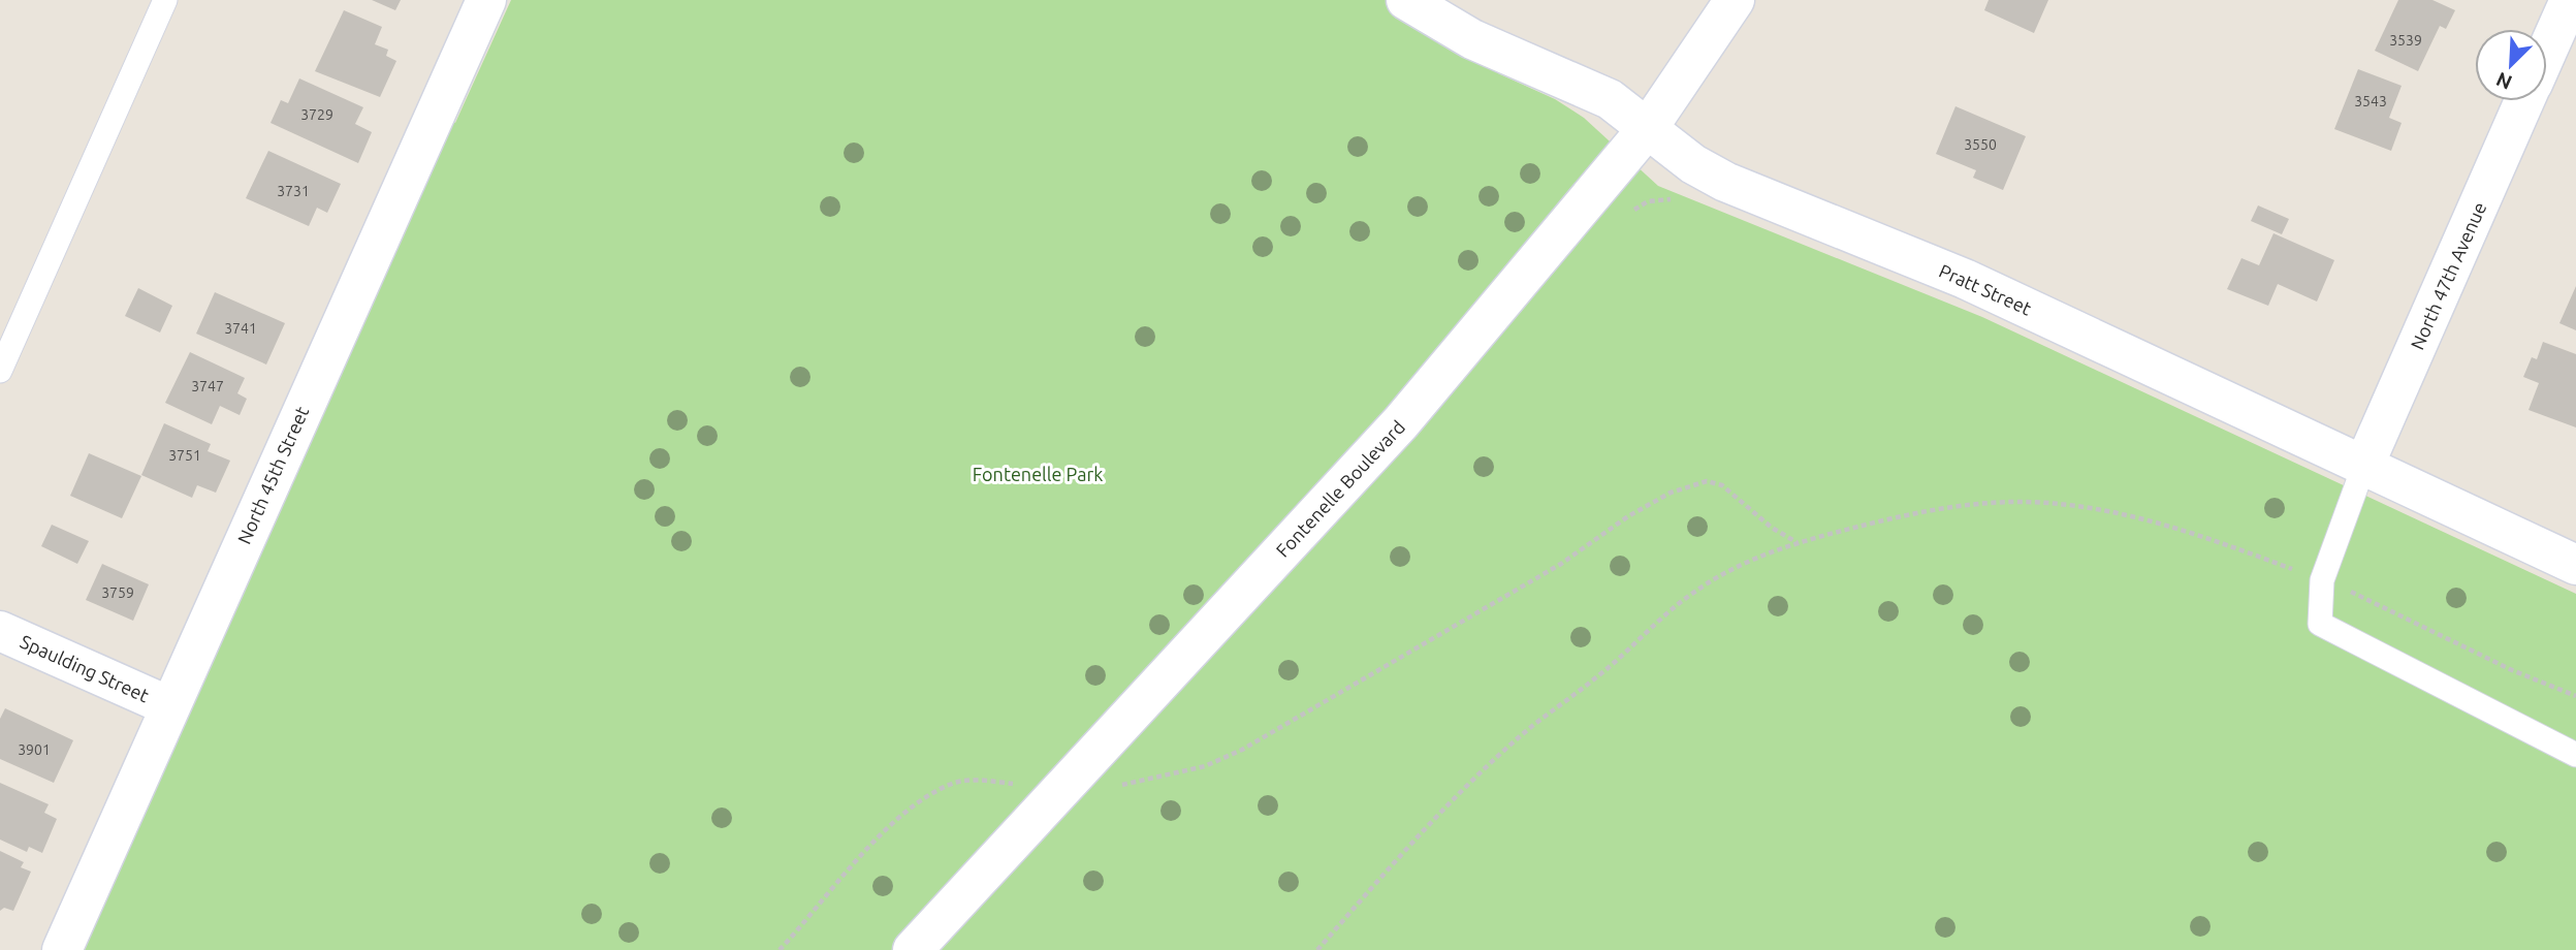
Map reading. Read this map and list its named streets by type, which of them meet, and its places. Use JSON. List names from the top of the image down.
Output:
{
  "streets": {
    "street": [
      "North 47th Avenue",
      "Pratt Street",
      "North 45th Street",
      "Fontenelle Boulevard",
      "Spaulding Street"
    ]
  },
  "crossings": [
    ["North 47th Avenue", "Pratt Street"],
    ["Pratt Street", "Fontenelle Boulevard"],
    ["North 45th Street", "Spaulding Street"]
  ],
  "parks": ["Fontenelle Park"],
  "house_numbers": [
    "3539",
    "3543",
    "3729",
    "3550",
    "3731",
    "3741",
    "3747",
    "3751",
    "3759",
    "3901"
  ],
  "north": "bottom left"
}
